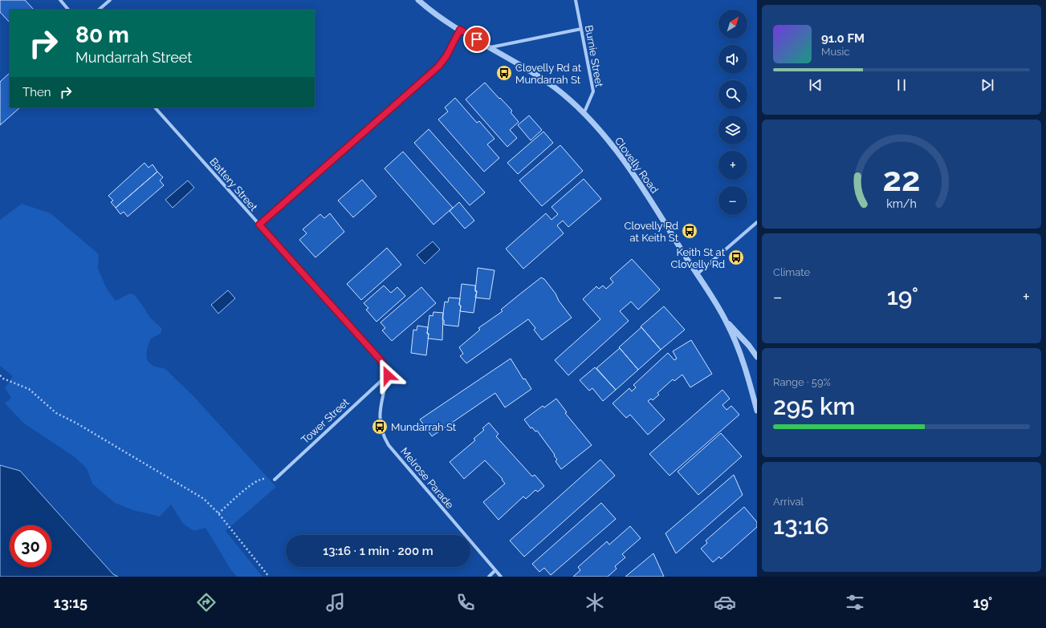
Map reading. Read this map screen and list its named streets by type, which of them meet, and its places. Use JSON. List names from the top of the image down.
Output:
{
  "streets": {
    "street": [
      "Burnie Street",
      "Clovelly Road",
      "Battery Street",
      "Tower Street",
      "Melrose Parade"
    ]
  },
  "crossings": [
    ["Burnie Street", "Clovelly Road"],
    ["Battery Street", "Tower Street"],
    ["Battery Street", "Melrose Parade"],
    ["Tower Street", "Melrose Parade"]
  ],
  "places": {
    "bus stop": [
      "Clovelly Rd at Mundarrah St",
      "Clovelly Rd at Keith St",
      "Keith St at Clovelly Rd",
      "Mundarrah St"
    ]
  },
  "north": "top right",
  "page": {
    "map_buttons": ["+", "−"],
    "turn": ["80 m", "Mundarrah Street"],
    "song": ["91.0 FM", "Music"],
    "then": "Then",
    "tile": [
      "Climate",
      ["Range · 59%", "295 km"],
      ["Arrival", "13:16"]
    ],
    "heat": ["−", "19°", "+"],
    "limit": "30",
    "trip": "13:16 · 1 min · 200 m",
    "tabs": ["13:15", "19°"],
    "gauge": ["22", "km/h"]
  }
}
